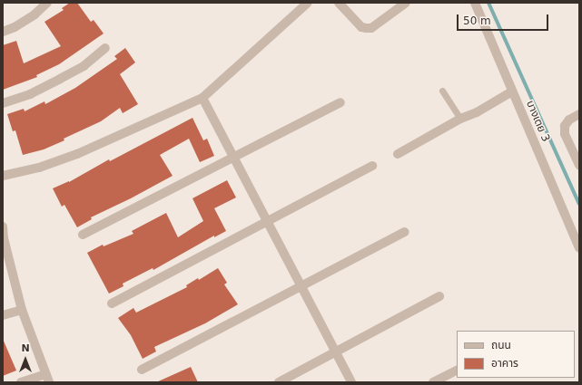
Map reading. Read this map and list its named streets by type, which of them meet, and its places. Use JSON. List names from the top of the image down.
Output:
{
  "streets": {
    "street": ["บางเตย 3"]
  },
  "legend": ["ถนน", "อาคาร"],
  "scale_bar": "50 m",
  "north": "top"
}
